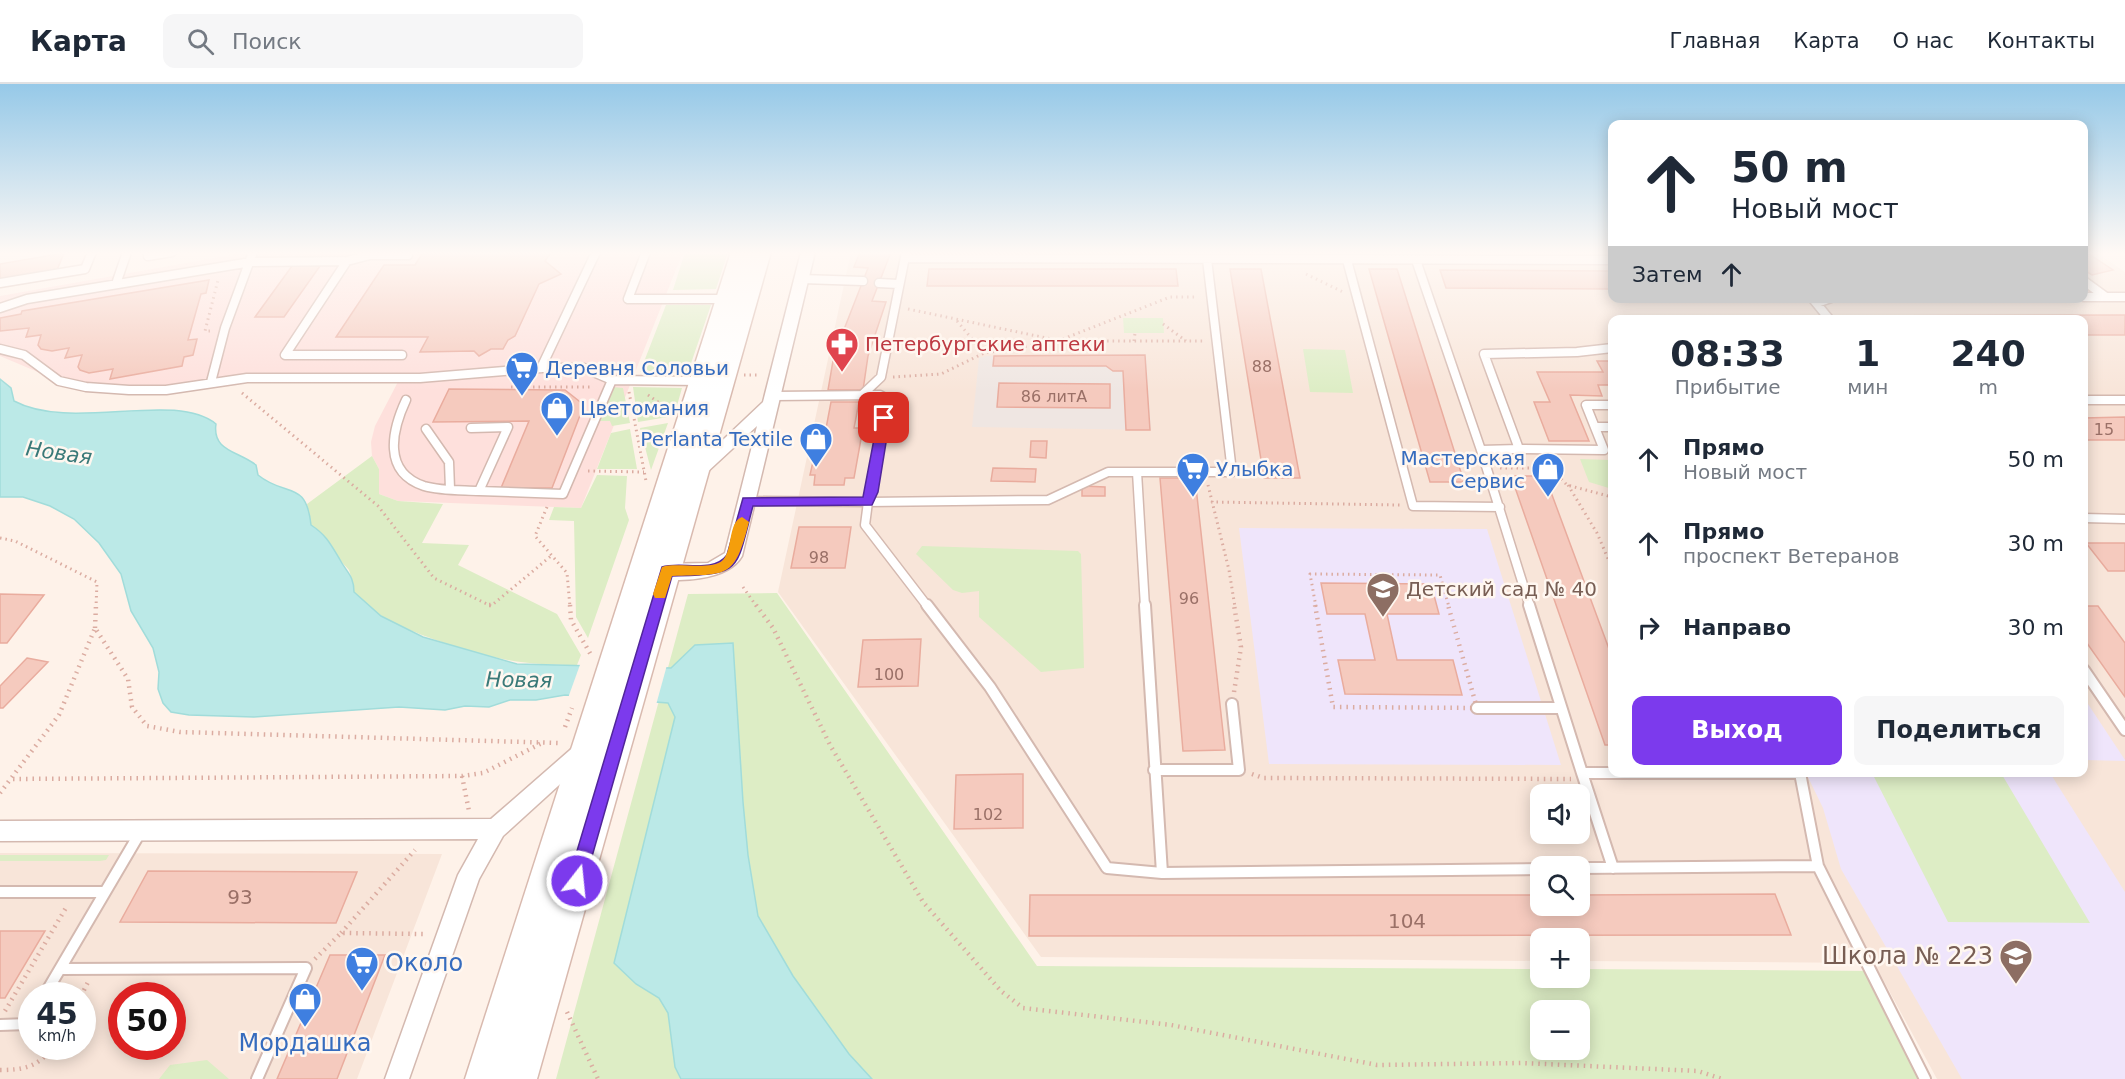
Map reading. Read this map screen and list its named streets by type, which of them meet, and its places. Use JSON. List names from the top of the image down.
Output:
{
  "water": ["Новая"],
  "places": {
    "pharmacy": ["Петербургские аптеки"],
    "supermarket": ["Деревня Соловьи", "Улыбка", "Около"],
    "shop": [
      "Цветомания",
      "Perlanta Textile",
      "Мастерская Сервис",
      "Мордашка"
    ],
    "school or university": ["Детский сад № 40", "Школа № 223"]
  },
  "house_numbers": [
    "88",
    "86 литА",
    "15",
    "98",
    "96",
    "100",
    "102",
    "93",
    "104"
  ],
  "page": {
    "header": "Карта",
    "search": "Поиск",
    "nav": [
      "Главная",
      "Карта",
      "О нас",
      "Контакты"
    ],
    "turn": ["50 m", "Новый мост"],
    "then": "Затем",
    "eta": [
      "08:33",
      "Прибытие",
      "1",
      "мин",
      "240",
      "m"
    ],
    "list": [
      {
        "name": "Прямо",
        "note": "Новый мост",
        "value": "50 m"
      },
      {
        "name": "Прямо",
        "note": "проспект Ветеранов",
        "value": "30 m"
      },
      {
        "name": "Направо",
        "value": "30 m"
      }
    ],
    "buttons": ["Выход", "Поделиться"],
    "map_buttons": ["+", "−"],
    "speed": "45 km/h",
    "limit": "50"
  }
}
